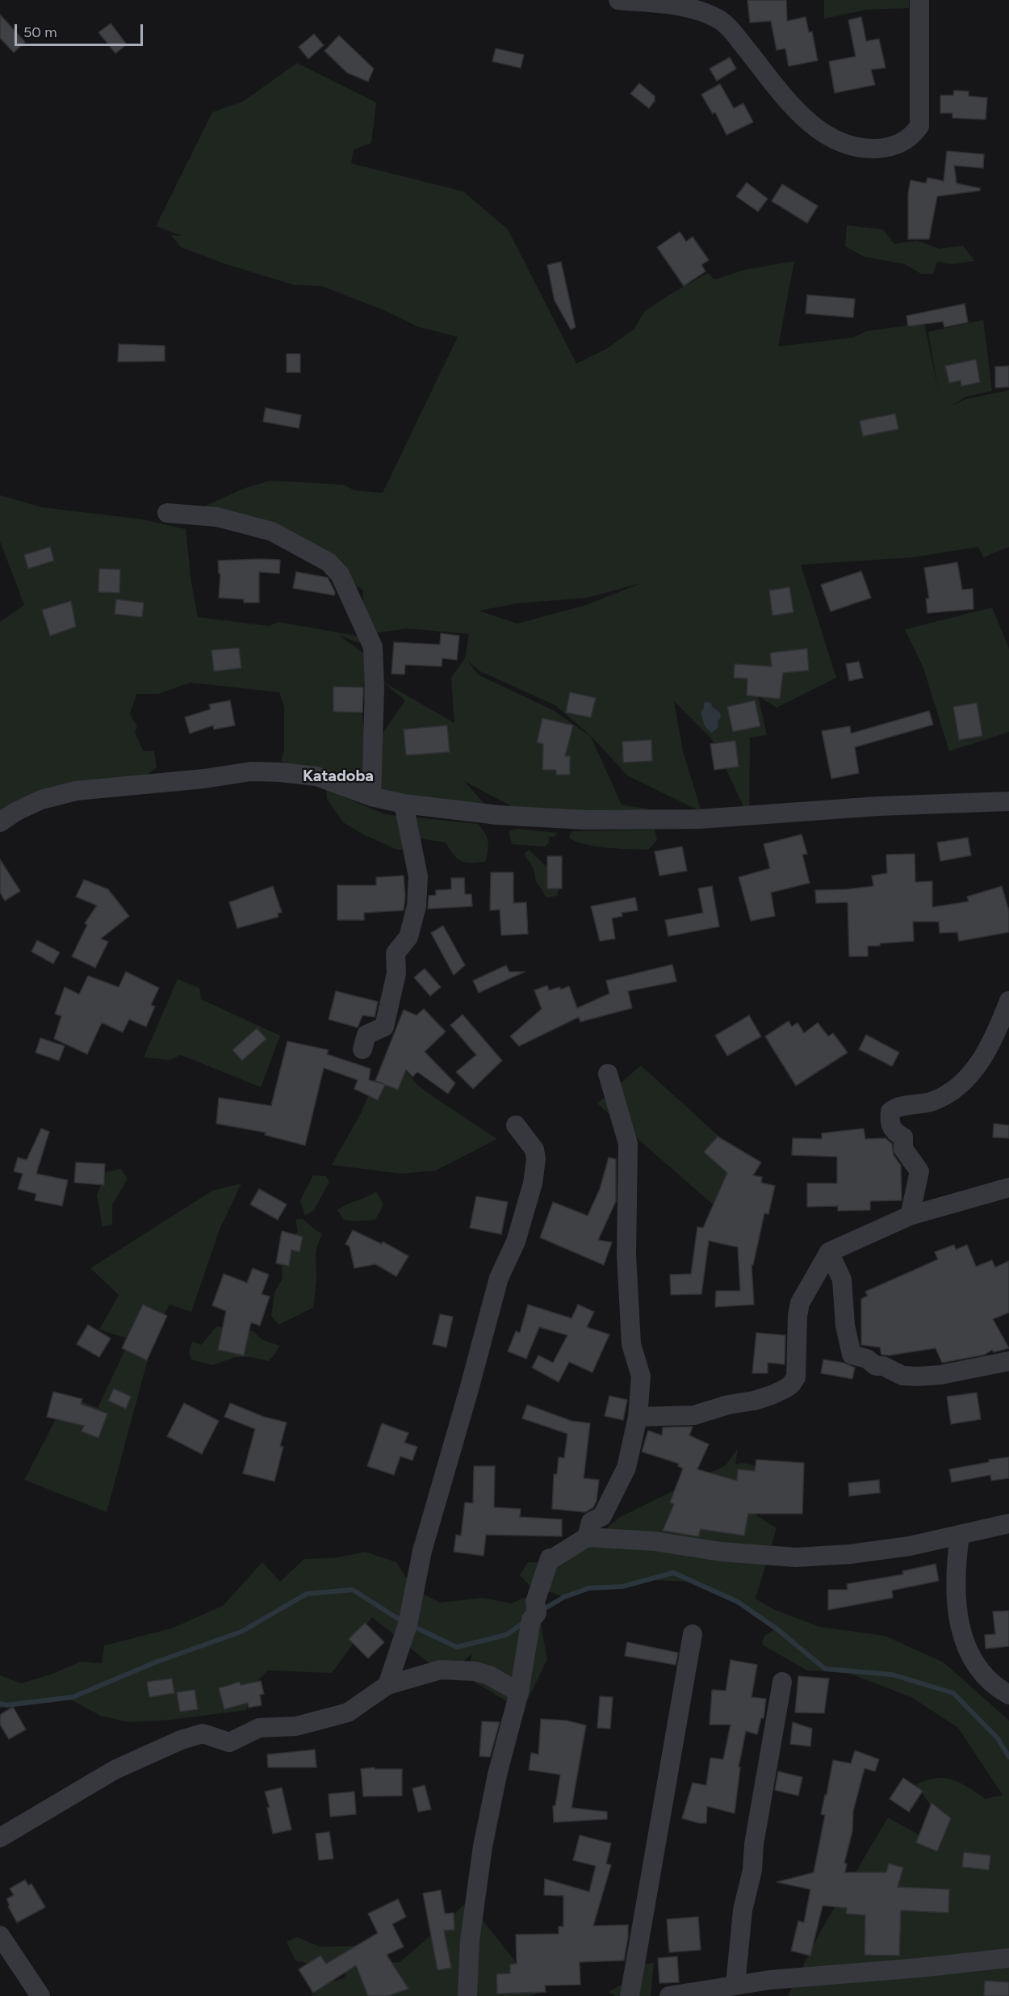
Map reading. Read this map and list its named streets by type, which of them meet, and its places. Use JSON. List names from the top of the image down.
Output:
{
  "districts": ["Katadoba"],
  "scale_bar": "50 m"
}
